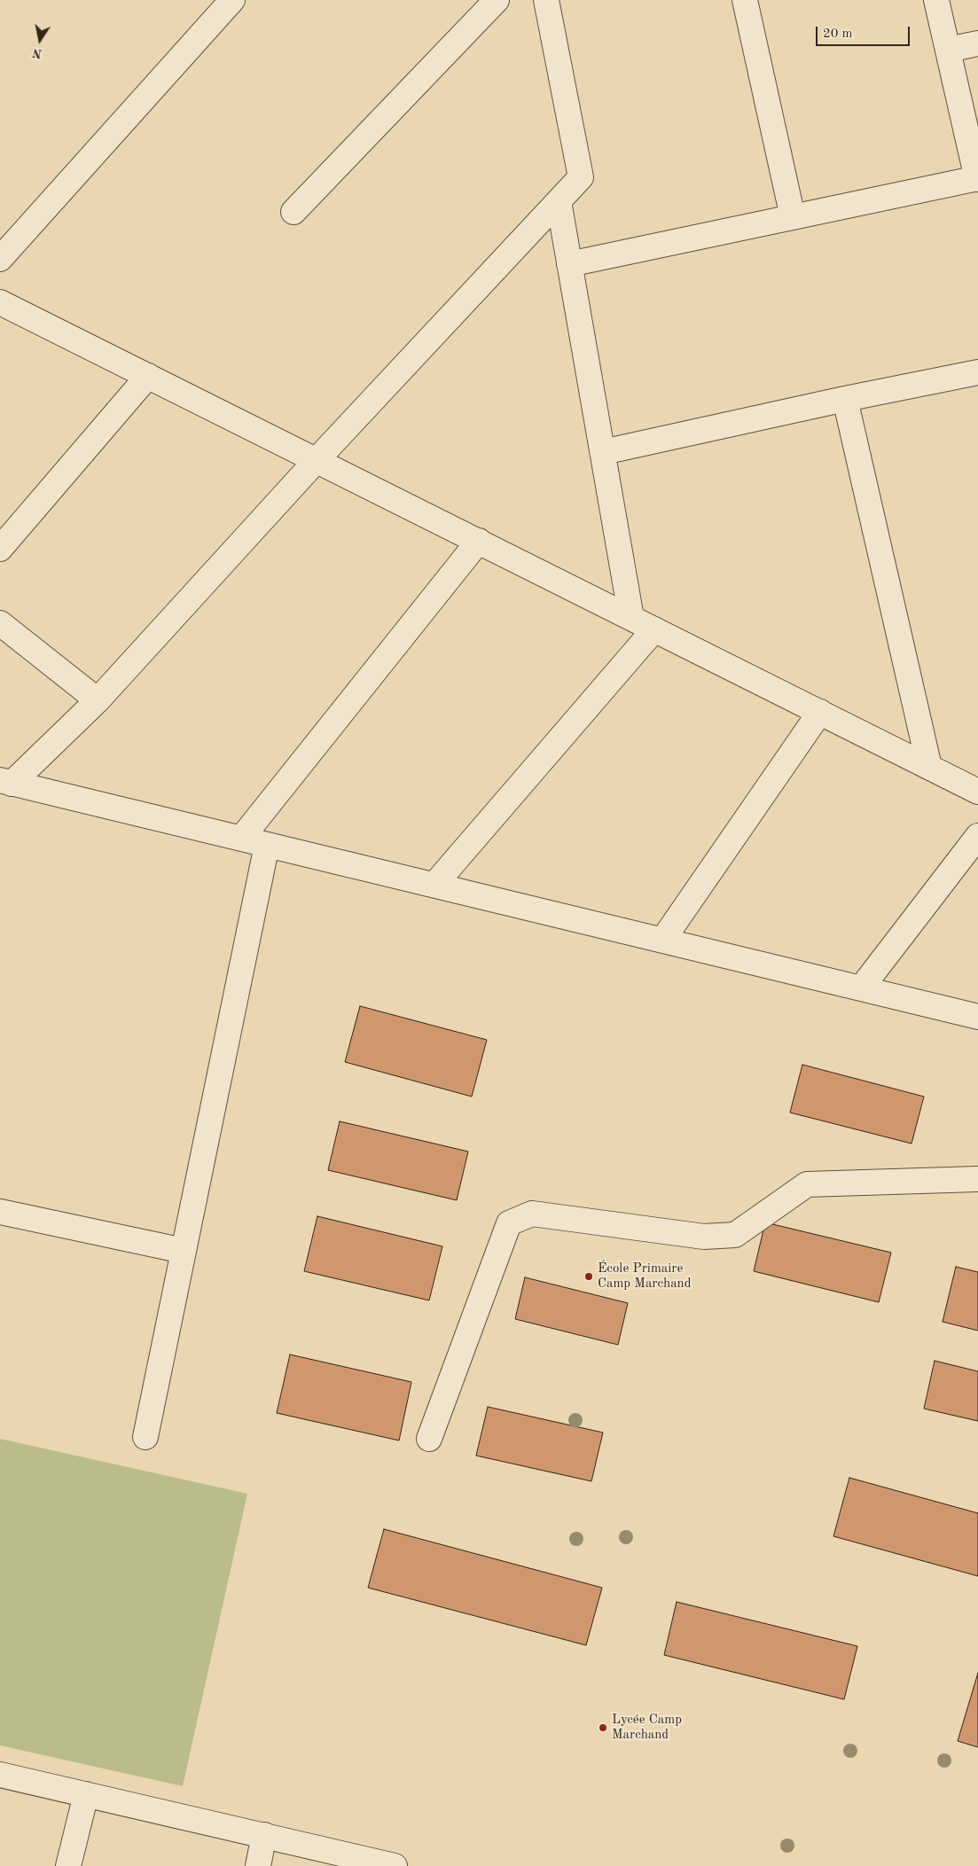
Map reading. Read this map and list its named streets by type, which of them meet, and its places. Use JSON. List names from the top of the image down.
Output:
{
  "places": ["École Primaire Camp Marchand", "Lycée Camp Marchand"],
  "scale_bar": "20 m",
  "north": "bottom"
}
